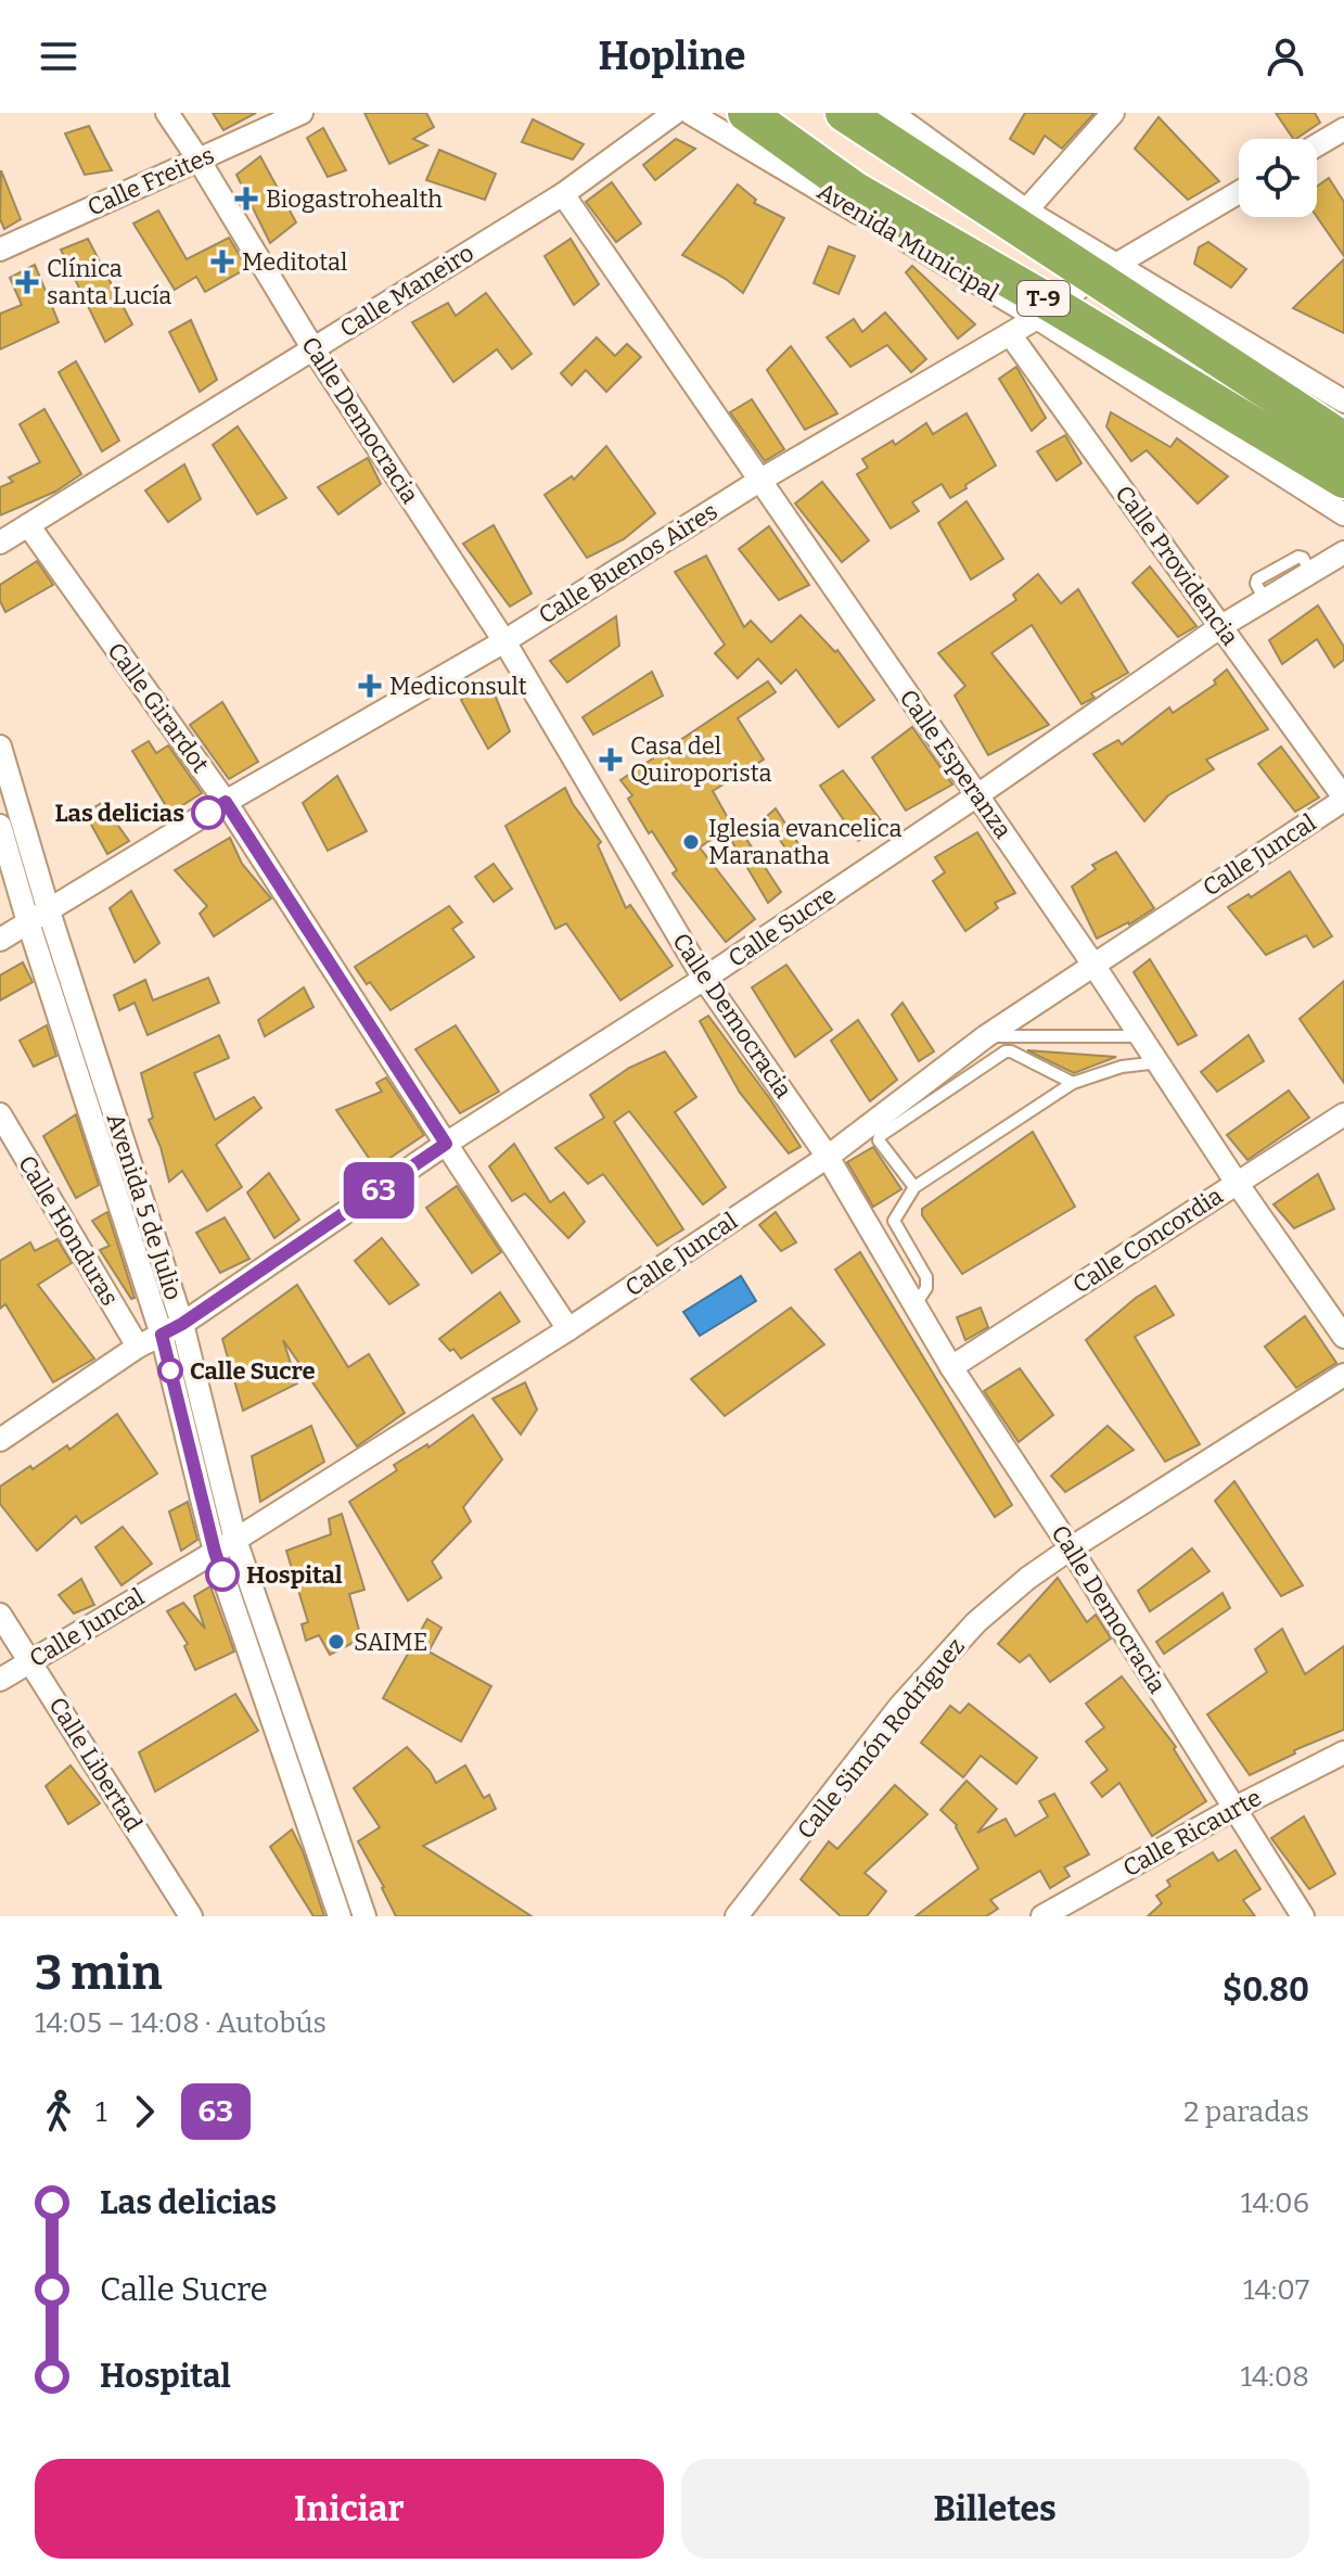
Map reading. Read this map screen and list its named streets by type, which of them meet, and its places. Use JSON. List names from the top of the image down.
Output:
{
  "streets": {
    "highway": ["Avenida Municipal", "T-9"],
    "street": [
      "Calle Freites",
      "Calle Maneiro",
      "Calle Democracia",
      "Calle Buenos Aires",
      "Calle Providencia",
      "Calle Girardot",
      "Calle Esperanza",
      "Calle Juncal",
      "Calle Sucre",
      "Avenida 5 de Julio",
      "Calle Honduras",
      "Calle Concordia",
      "Calle Simón Rodríguez",
      "Calle Libertad",
      "Calle Ricaurte"
    ]
  },
  "crossings": [
    ["Calle Freites", "Calle Democracia"],
    ["Avenida Municipal", "Calle Buenos Aires"],
    ["Calle Maneiro", "Calle Democracia"],
    ["Calle Maneiro", "Calle Girardot"],
    ["Calle Maneiro", "Calle Esperanza"],
    ["T-9", "Calle Buenos Aires"],
    ["Calle Democracia", "Calle Buenos Aires"],
    ["Calle Democracia", "Calle Juncal"],
    ["Calle Democracia", "Calle Sucre"],
    ["Calle Democracia", "Calle Concordia"],
    ["Calle Democracia", "Calle Simón Rodríguez"],
    ["Calle Democracia", "Calle Ricaurte"],
    ["Calle Buenos Aires", "Calle Providencia"],
    ["Calle Buenos Aires", "Calle Girardot"],
    ["Calle Buenos Aires", "Calle Esperanza"],
    ["Calle Buenos Aires", "Avenida 5 de Julio"],
    ["Calle Providencia", "Calle Juncal"],
    ["Calle Providencia", "Calle Sucre"],
    ["Calle Girardot", "Calle Juncal"],
    ["Calle Girardot", "Calle Sucre"],
    ["Calle Esperanza", "Calle Juncal"],
    ["Calle Esperanza", "Calle Sucre"],
    ["Calle Esperanza", "Calle Concordia"],
    ["Calle Juncal", "Avenida 5 de Julio"],
    ["Calle Juncal", "Calle Libertad"],
    ["Calle Sucre", "Avenida 5 de Julio"],
    ["Calle Sucre", "Calle Honduras"]
  ],
  "places": {
    "health": [
      "Biogastrohealth",
      "Meditotal",
      "Clínica santa Lucía",
      "Mediconsult",
      "Casa del Quiroporista"
    ],
    "other": [
      "Las delicias",
      "Iglesia evancelica Maranatha",
      "Calle Sucre",
      "Hospital",
      "SAIME"
    ]
  },
  "lines": ["bus line 63"],
  "page": {
    "header": "Hopline",
    "on_map": "63",
    "heading": ["3 min", "14:05 – 14:08 · Autobús", "$0.80"],
    "legs": ["1", "63", "2 paradas"],
    "list": [
      {
        "name": "Las delicias",
        "value": "14:06"
      },
      {
        "name": "Calle Sucre",
        "value": "14:07"
      },
      {
        "name": "Hospital",
        "value": "14:08"
      }
    ],
    "buttons": ["Iniciar", "Billetes"]
  }
}
